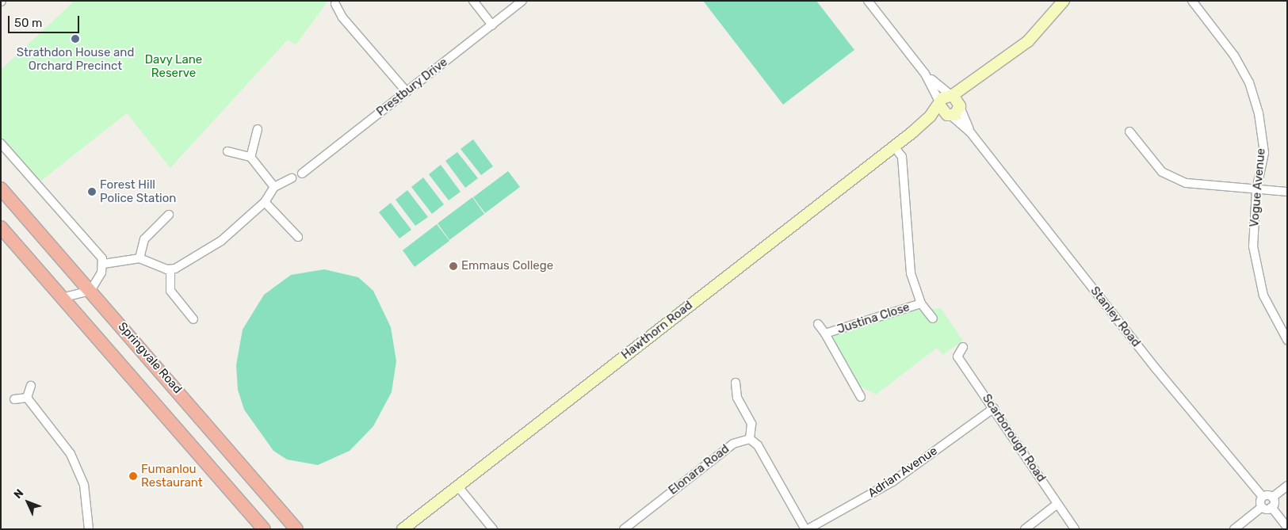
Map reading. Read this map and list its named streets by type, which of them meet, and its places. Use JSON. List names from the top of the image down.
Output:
{
  "streets": {
    "highway": ["Springvale Road"],
    "main road": ["Hawthorn Road"],
    "street": [
      "Prestbury Drive",
      "Vogue Avenue",
      "Stanley Road",
      "Justina Close",
      "Scarborough Road",
      "Elonara Road",
      "Adrian Avenue"
    ]
  },
  "crossings": [
    ["Stanley Road", "Hawthorn Road"],
    ["Scarborough Road", "Adrian Avenue"]
  ],
  "parks": ["Davy Lane Reserve"],
  "places": [
    "Strathdon House and Orchard Precinct",
    "Forest Hill Police Station",
    "Emmaus College",
    "Fumanlou Restaurant"
  ],
  "scale_bar": "50 m",
  "north": "top left"
}
